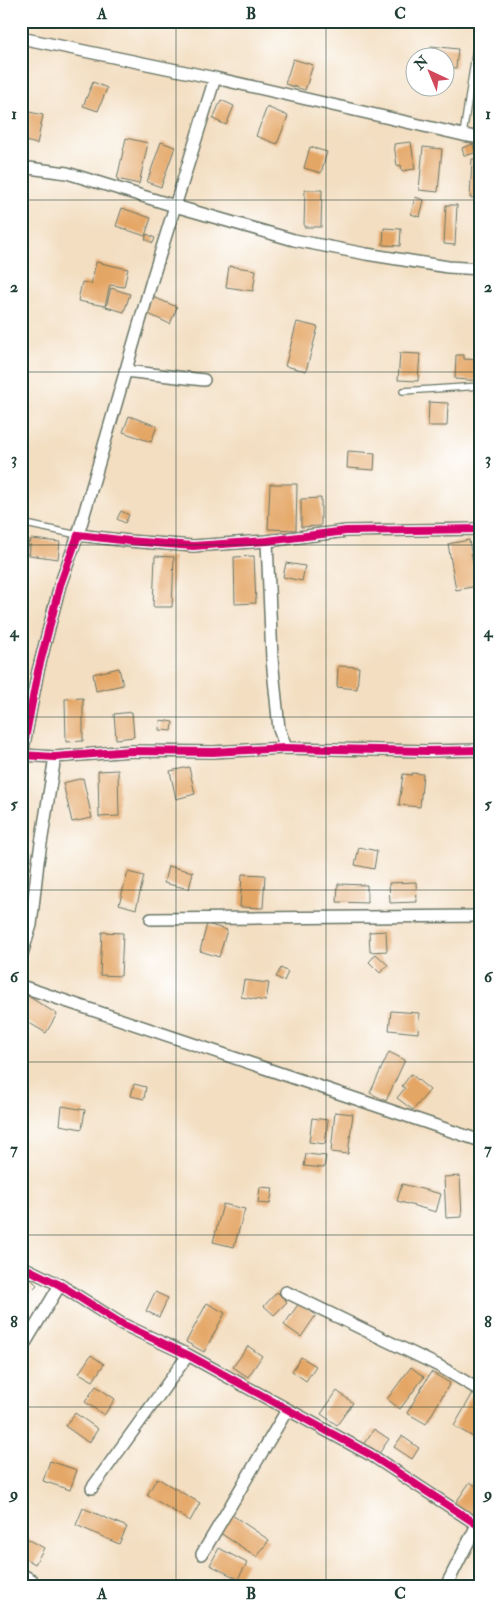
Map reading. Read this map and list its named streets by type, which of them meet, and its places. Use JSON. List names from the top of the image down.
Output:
{
  "north": "top left",
  "grid": {
    "columns": ["A", "B", "C"],
    "rows": [
      "1",
      "2",
      "3",
      "4",
      "5",
      "6",
      "7",
      "8",
      "9"
    ]
  }
}
